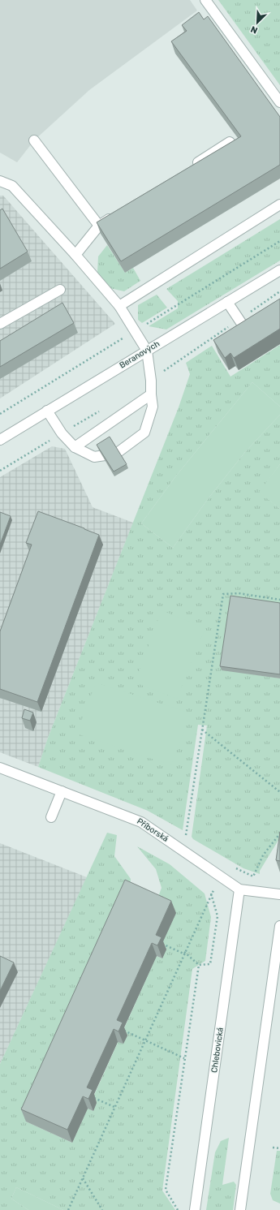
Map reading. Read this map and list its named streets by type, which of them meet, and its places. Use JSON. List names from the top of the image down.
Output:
{
  "streets": {
    "street": ["Beranových", "Příborská", "Chlebovická"]
  },
  "crossings": [
    ["Příborská", "Chlebovická"]
  ],
  "north": "bottom left"
}
